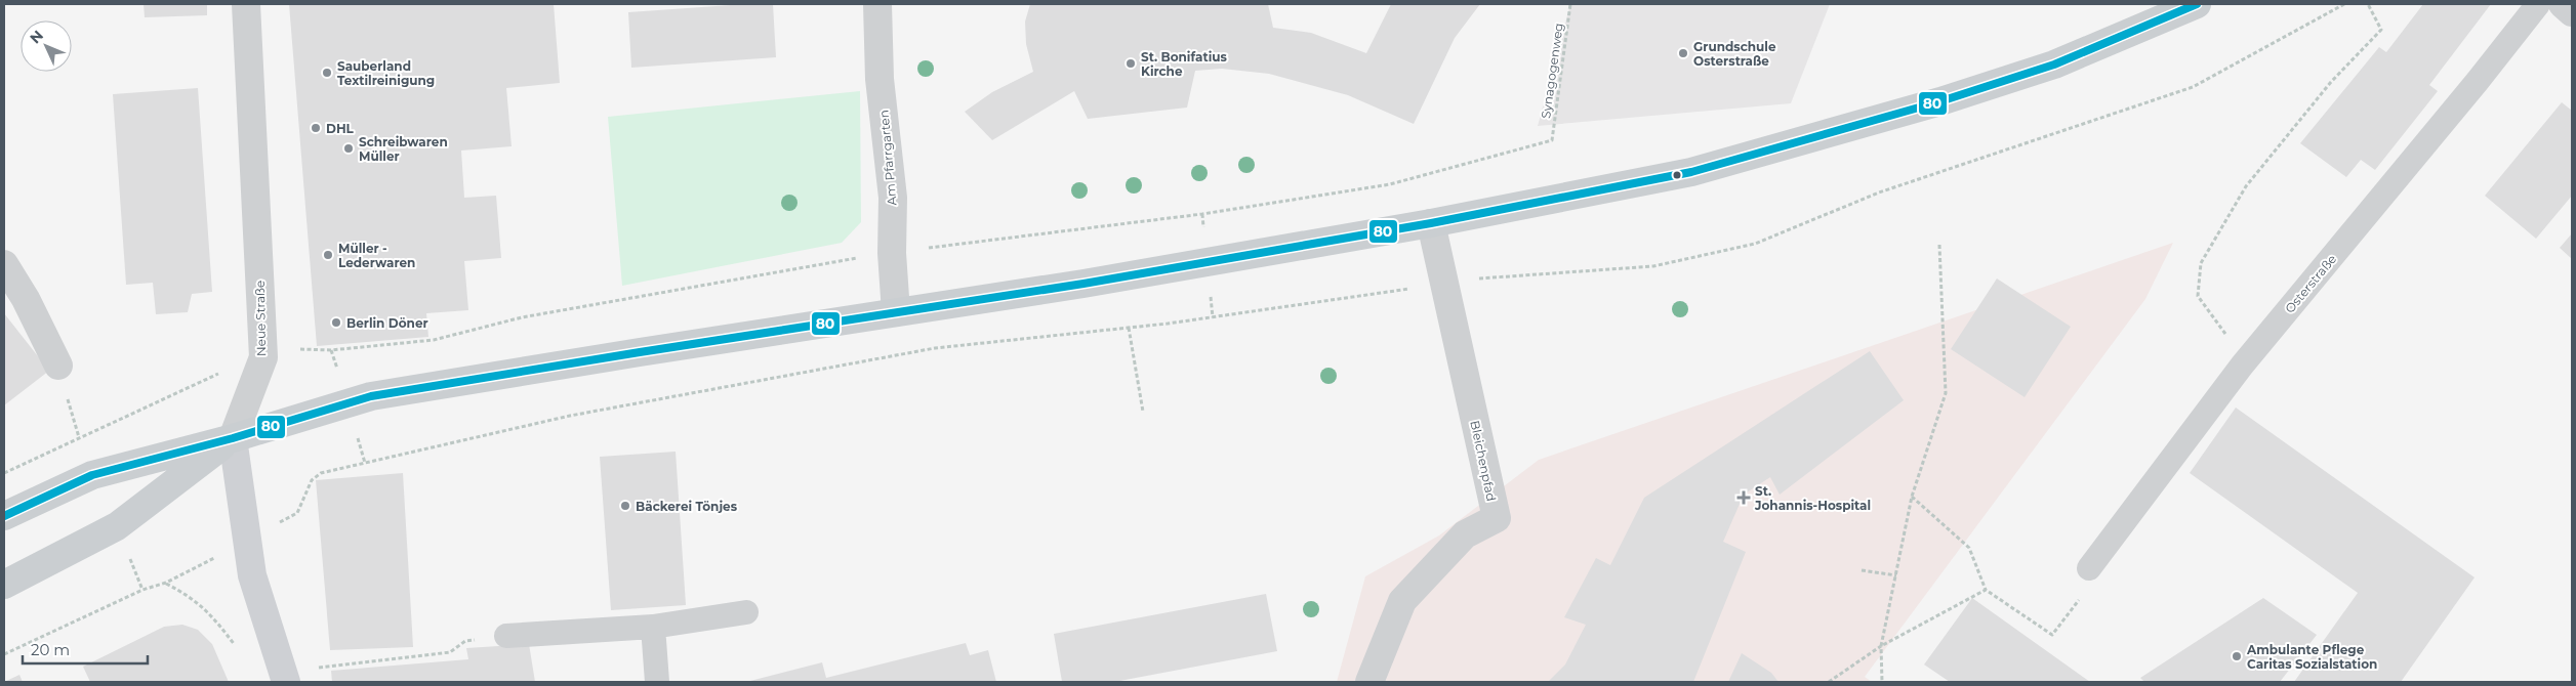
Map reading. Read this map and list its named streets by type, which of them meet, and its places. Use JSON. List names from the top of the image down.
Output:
{
  "streets": {
    "main road": ["Neue Straße"],
    "street": ["Am Pfarrgarten", "Bleichenpfad"],
    "lane": ["Osterstraße"],
    "path": ["Synagogenweg"]
  },
  "crossings": [
    ["Synagogenweg", "Am Pfarrgarten"]
  ],
  "places": {
    "other": [
      "Grundschule Osterstraße",
      "St. Bonifatius Kirche",
      "Sauberland Textilreinigung",
      "DHL",
      "Schreibwaren Müller",
      "Müller - Lederwaren",
      "Berlin Döner",
      "Bäckerei Tönjes",
      "Ambulante Pflege Caritas Sozialstation"
    ],
    "health": ["St. Johannis-Hospital"]
  },
  "lines": ["transit line 80"],
  "scale_bar": "20 m",
  "north": "top left"
}
